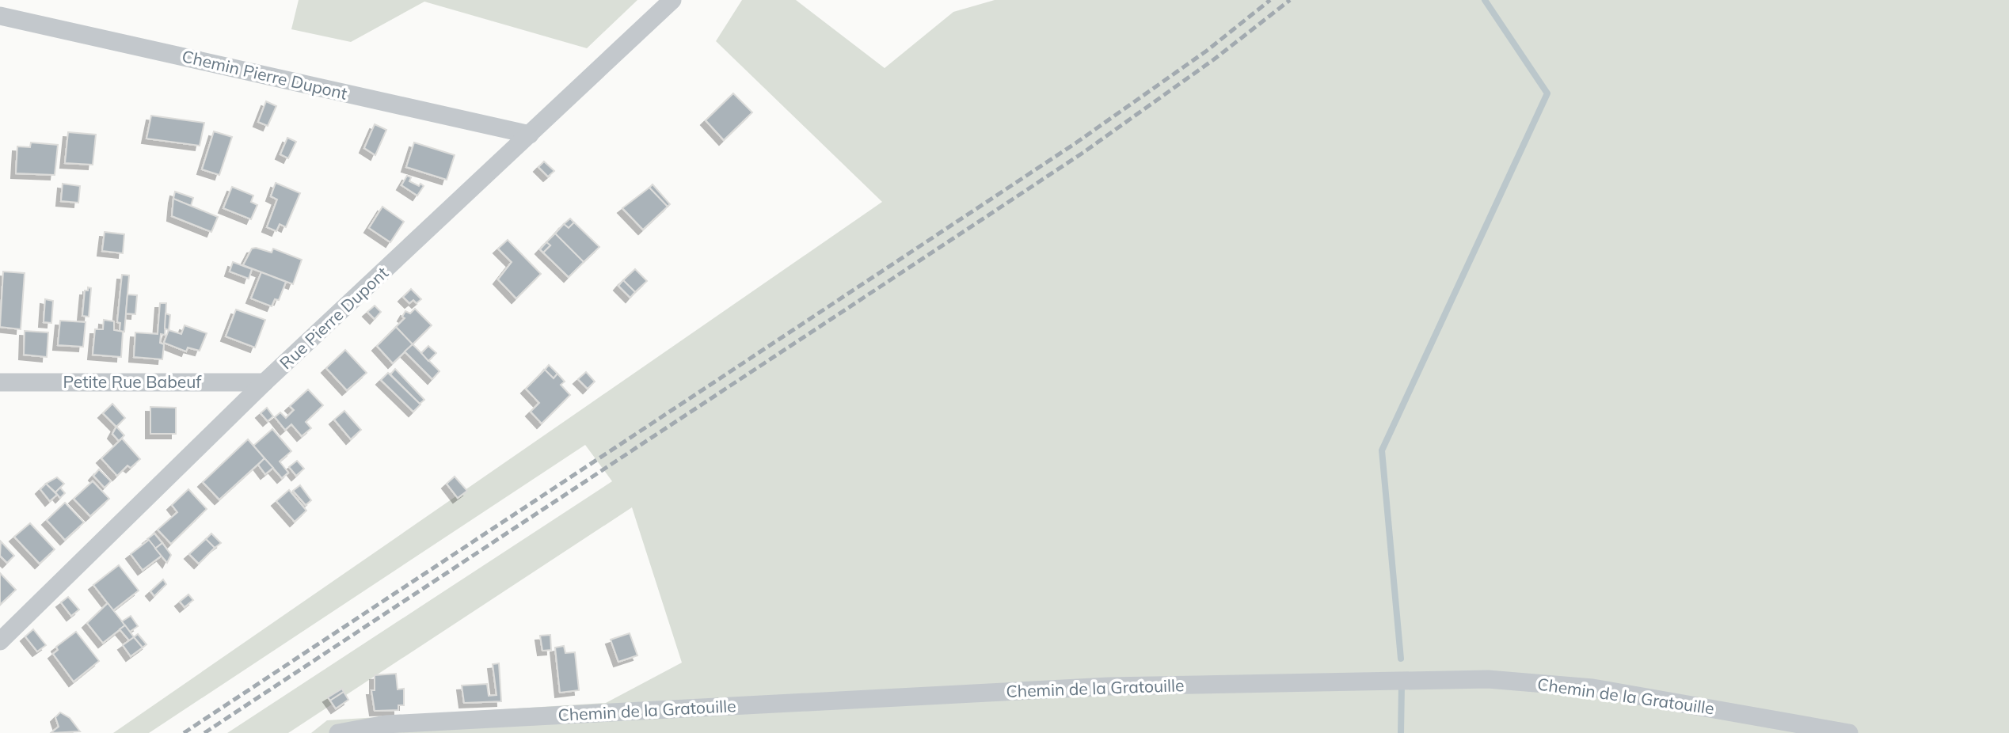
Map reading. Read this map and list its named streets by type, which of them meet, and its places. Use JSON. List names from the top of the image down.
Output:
{
  "streets": {
    "street": [
      "Chemin Pierre Dupont",
      "Rue Pierre Dupont",
      "Petite Rue Babeuf",
      "Chemin de la Gratouille"
    ]
  },
  "crossings": [
    ["Chemin Pierre Dupont", "Rue Pierre Dupont"],
    ["Rue Pierre Dupont", "Petite Rue Babeuf"]
  ]
}
